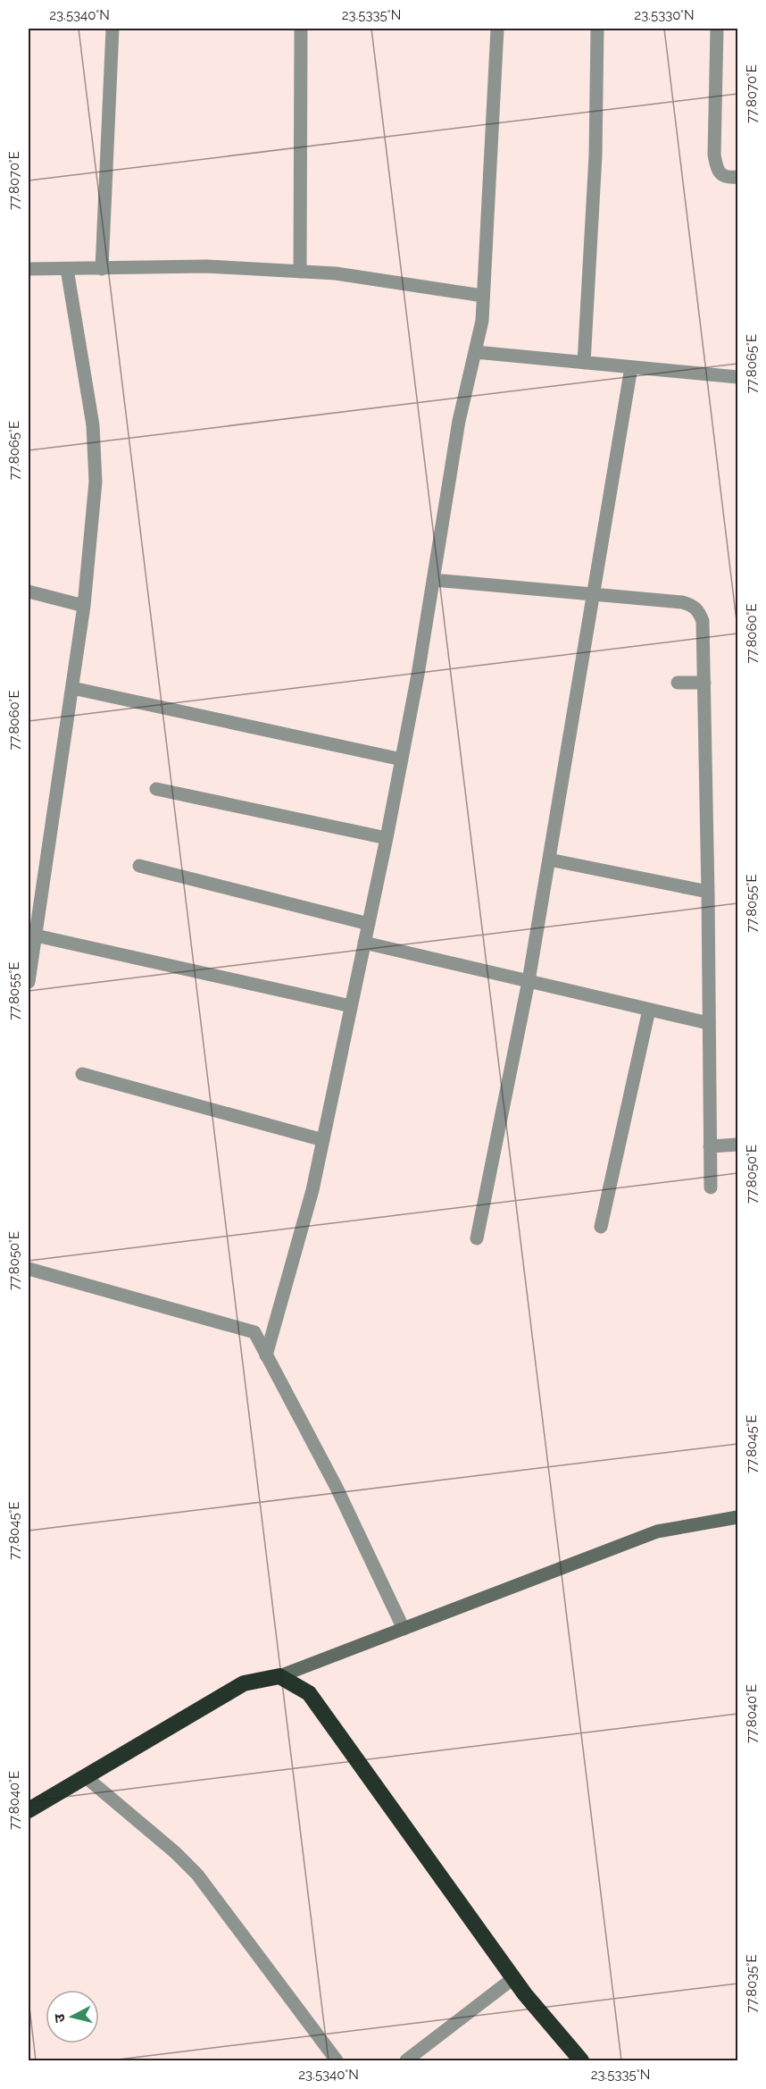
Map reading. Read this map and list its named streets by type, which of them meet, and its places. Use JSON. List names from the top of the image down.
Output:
{
  "north": "left",
  "coordinates": [
    "23.5340°N",
    "23.5335°N",
    "23.5330°N",
    "77.8070°E",
    "77.8065°E",
    "77.8060°E",
    "77.8055°E",
    "77.8050°E",
    "77.8045°E",
    "77.8040°E",
    "77.8035°E"
  ]
}
